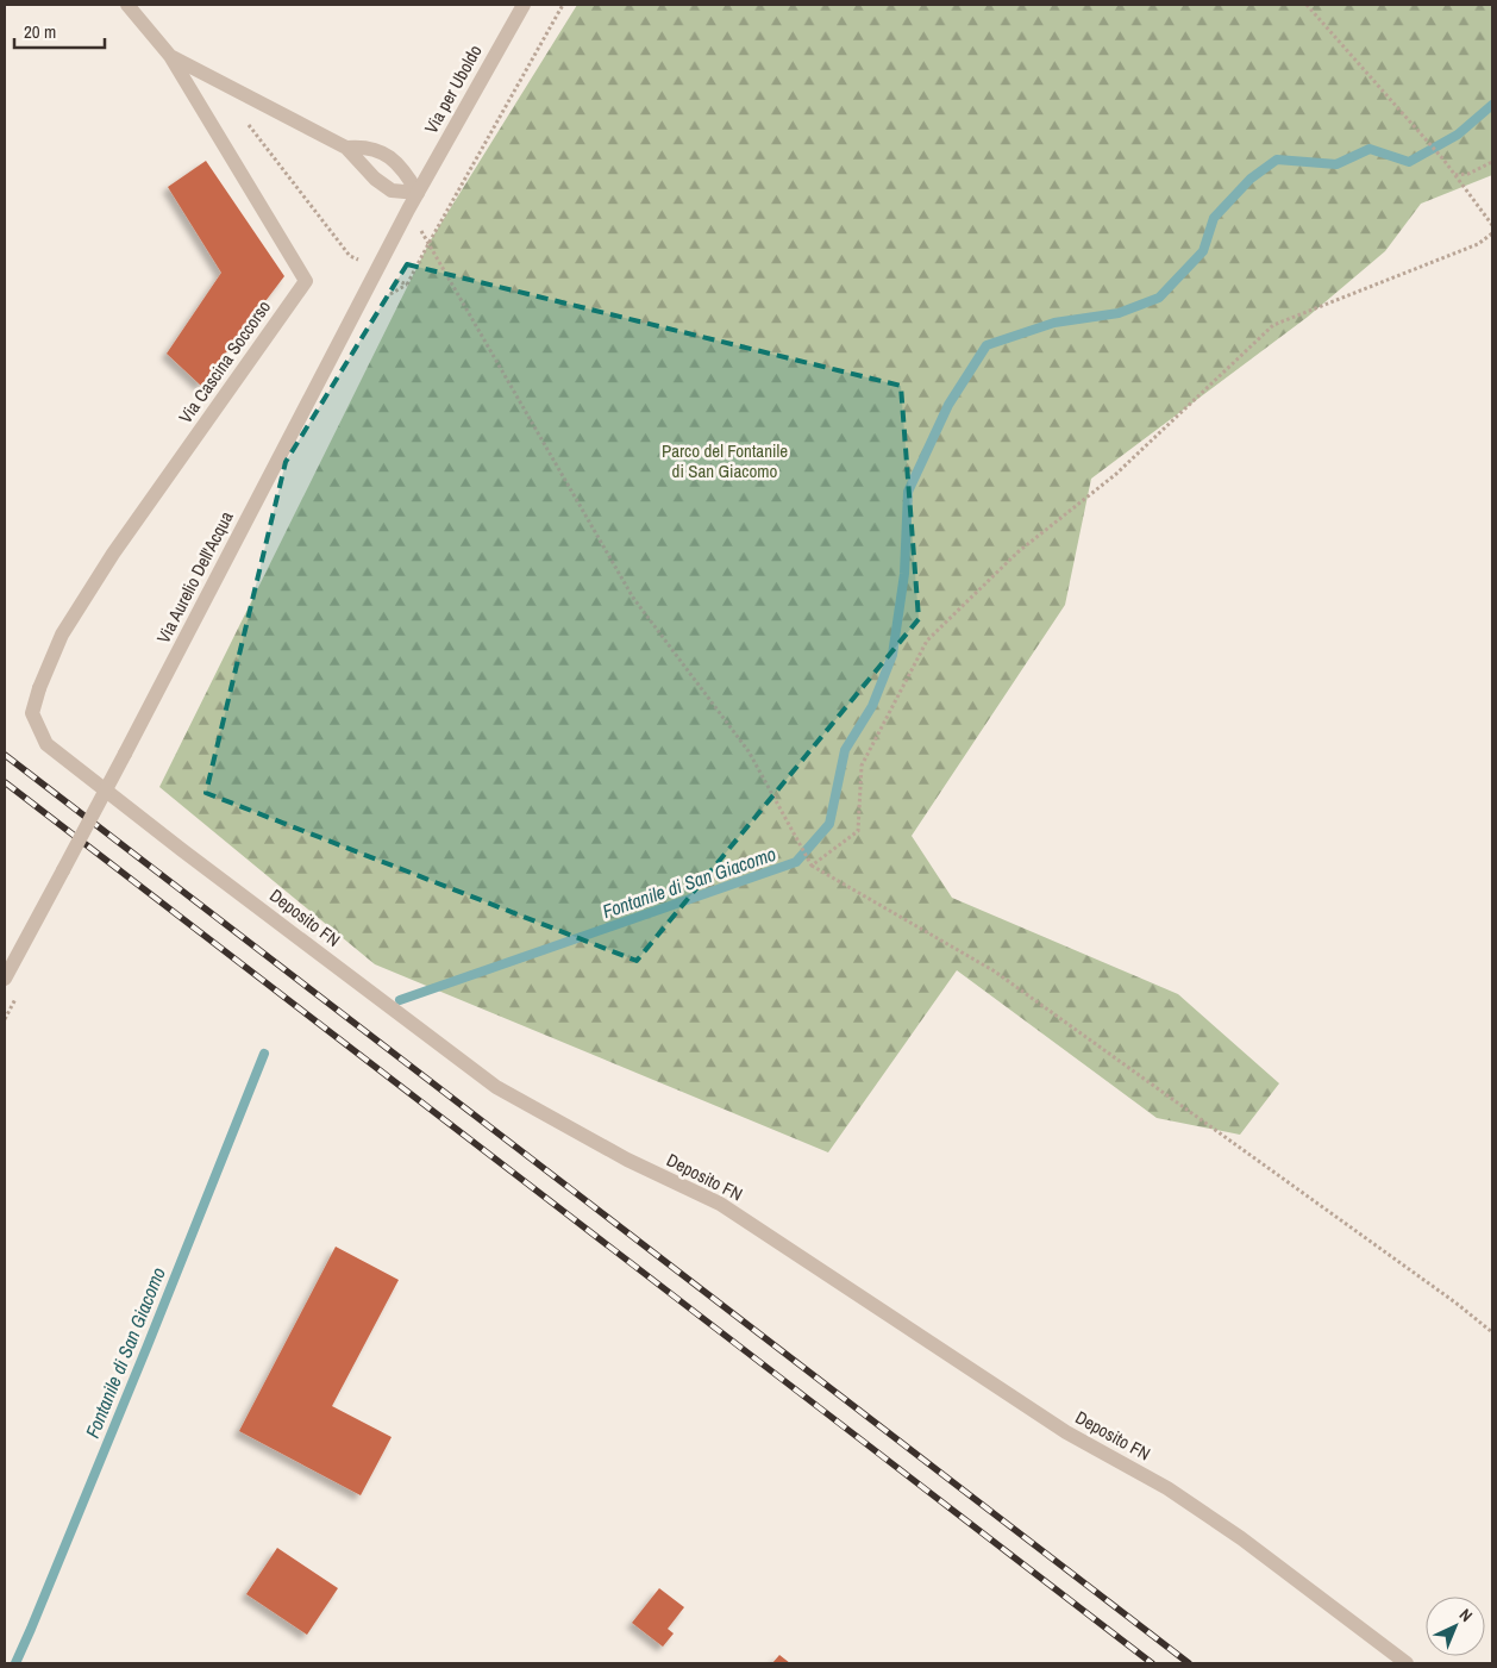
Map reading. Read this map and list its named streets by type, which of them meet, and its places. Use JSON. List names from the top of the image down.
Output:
{
  "streets": {
    "street": [
      "Via per Uboldo",
      "Via Cascina Soccorso",
      "Via Aurelio Dell'Acqua",
      "Deposito FN"
    ]
  },
  "crossings": [
    ["Via per Uboldo", "Via Cascina Soccorso"],
    ["Via per Uboldo", "Via Aurelio Dell'Acqua"],
    ["Via Cascina Soccorso", "Via Aurelio Dell'Acqua"],
    ["Via Cascina Soccorso", "Deposito FN"]
  ],
  "water": ["Fontanile di San Giacomo"],
  "parks": ["Parco del Fontanile di San Giacomo"],
  "scale_bar": "20 m",
  "north": "top right"
}
